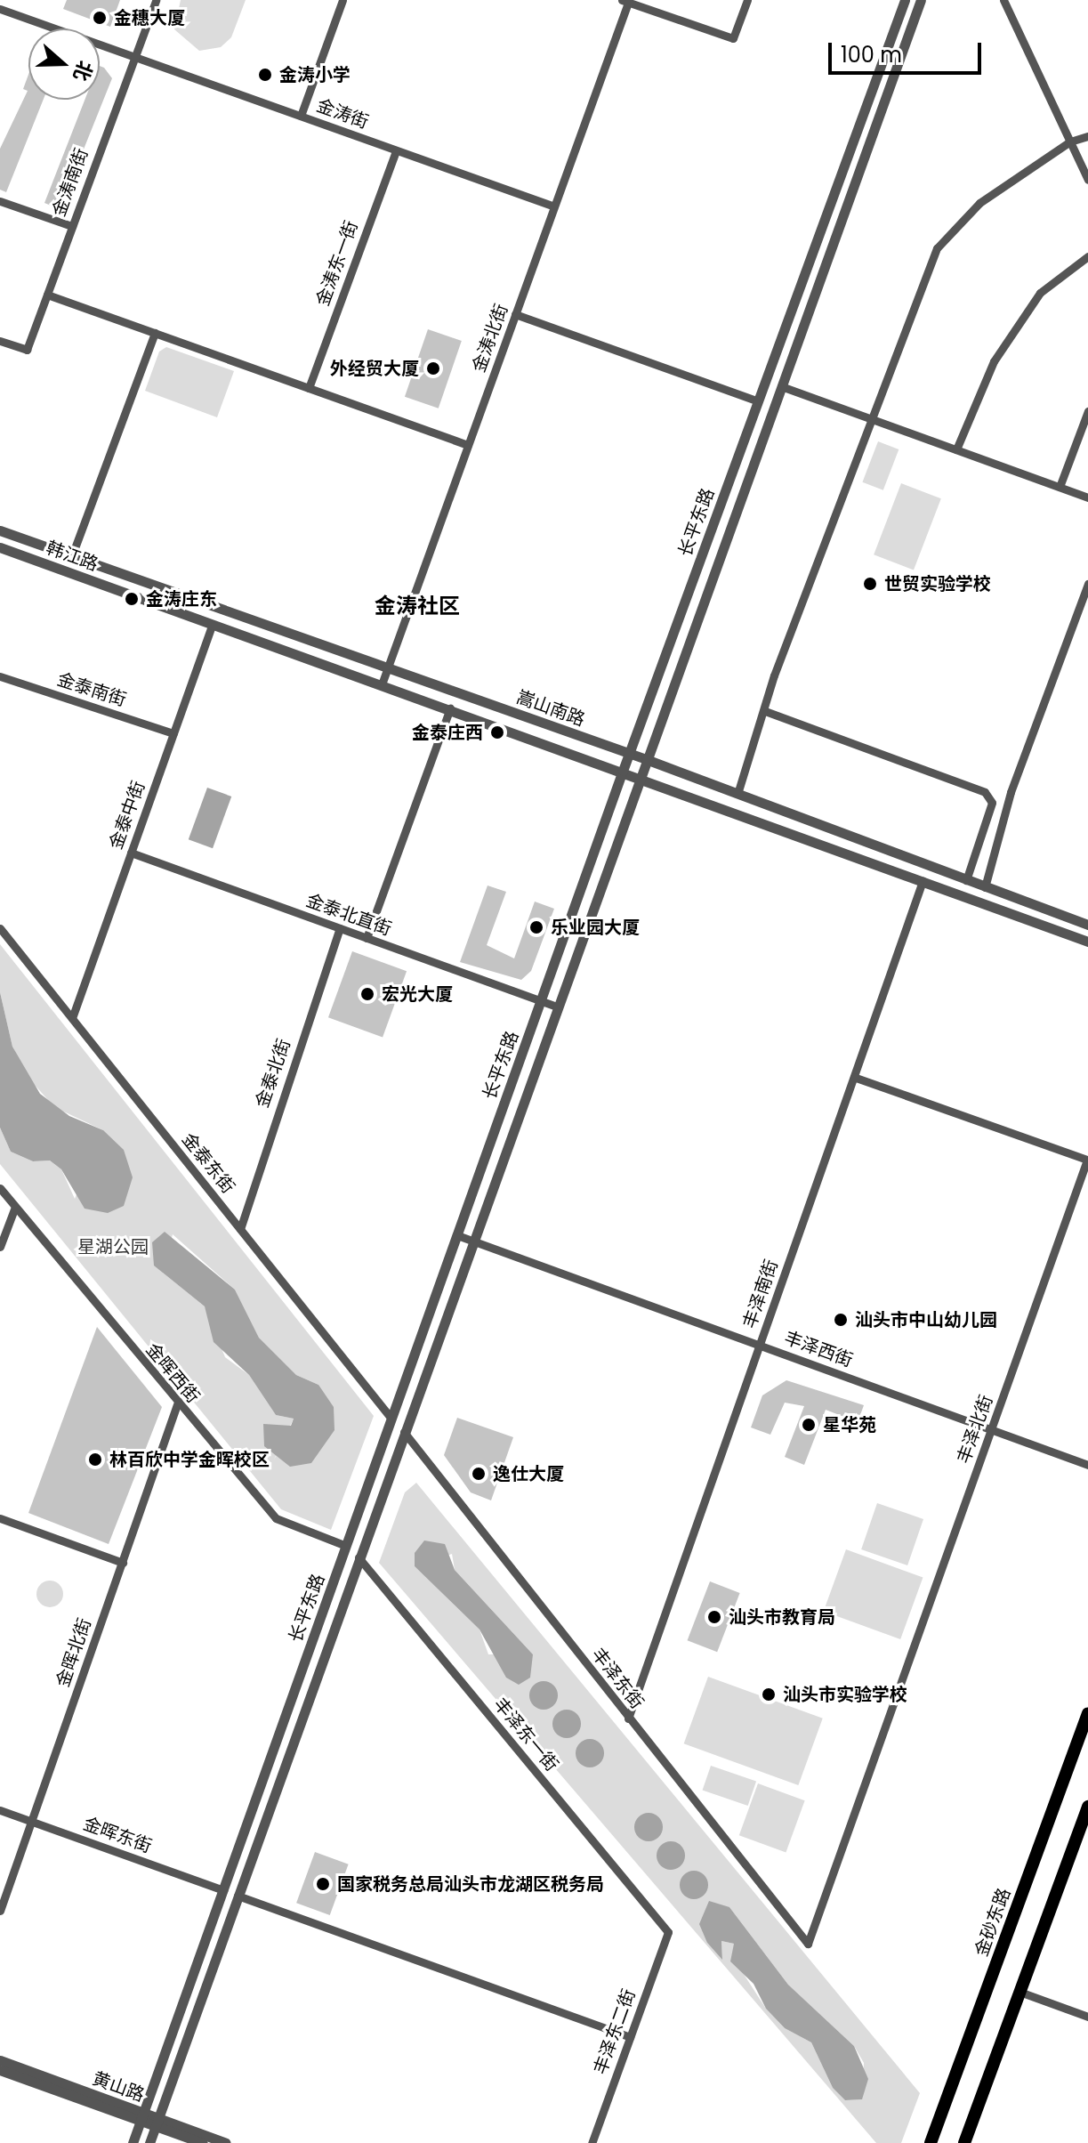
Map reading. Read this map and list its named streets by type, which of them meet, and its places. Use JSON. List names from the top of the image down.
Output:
{
  "streets": {
    "main road": ["金砂东路"],
    "street": [
      "金涛街",
      "金涛南街",
      "金涛东一街",
      "金涛北街",
      "长平东路",
      "韩江路",
      "金泰南街",
      "嵩山南路",
      "金泰中街",
      "金泰北直街",
      "金泰北街",
      "金泰东街",
      "丰泽南街",
      "丰泽西街",
      "金晖西街",
      "丰泽北街",
      "金晖北街",
      "丰泽东街",
      "丰泽东一街",
      "金晖东街",
      "丰泽东二街",
      "黄山路"
    ]
  },
  "crossings": [
    ["金涛街", "金涛南街"],
    ["金涛街", "金涛东一街"],
    ["金涛街", "金涛北街"],
    ["金涛北街", "嵩山南路"],
    ["长平东路", "嵩山南路"],
    ["长平东路", "金泰北直街"],
    ["长平东路", "金泰东街"],
    ["长平东路", "丰泽西街"],
    ["长平东路", "金晖西街"],
    ["长平东路", "丰泽东街"],
    ["长平东路", "丰泽东一街"],
    ["长平东路", "金晖东街"],
    ["长平东路", "黄山路"],
    ["韩江路", "嵩山南路"],
    ["金泰南街", "金泰中街"],
    ["嵩山南路", "金泰中街"],
    ["嵩山南路", "丰泽南街"],
    ["金泰中街", "金泰北直街"],
    ["金泰中街", "金泰东街"],
    ["金泰北直街", "金泰北街"],
    ["金泰北街", "金泰东街"],
    ["丰泽南街", "丰泽西街"],
    ["丰泽南街", "丰泽北街"],
    ["丰泽南街", "丰泽东街"],
    ["丰泽西街", "丰泽北街"],
    ["金晖西街", "金晖北街"],
    ["丰泽北街", "丰泽东街"],
    ["金晖北街", "金晖东街"],
    ["丰泽东一街", "丰泽东二街"]
  ],
  "districts": ["金涛社区"],
  "parks": ["星湖公园"],
  "places": [
    "金穗大厦",
    "金涛小学",
    "外经贸大厦",
    "世贸实验学校",
    "金涛庄东",
    "金泰庄西",
    "乐业园大厦",
    "宏光大厦",
    "汕头市中山幼儿园",
    "星华苑",
    "林百欣中学金晖校区",
    "逸仕大厦",
    "汕头市教育局",
    "汕头市实验学校",
    "国家税务总局汕头市龙湖区税务局"
  ],
  "scale_bar": "100 m",
  "north": "right"
}
